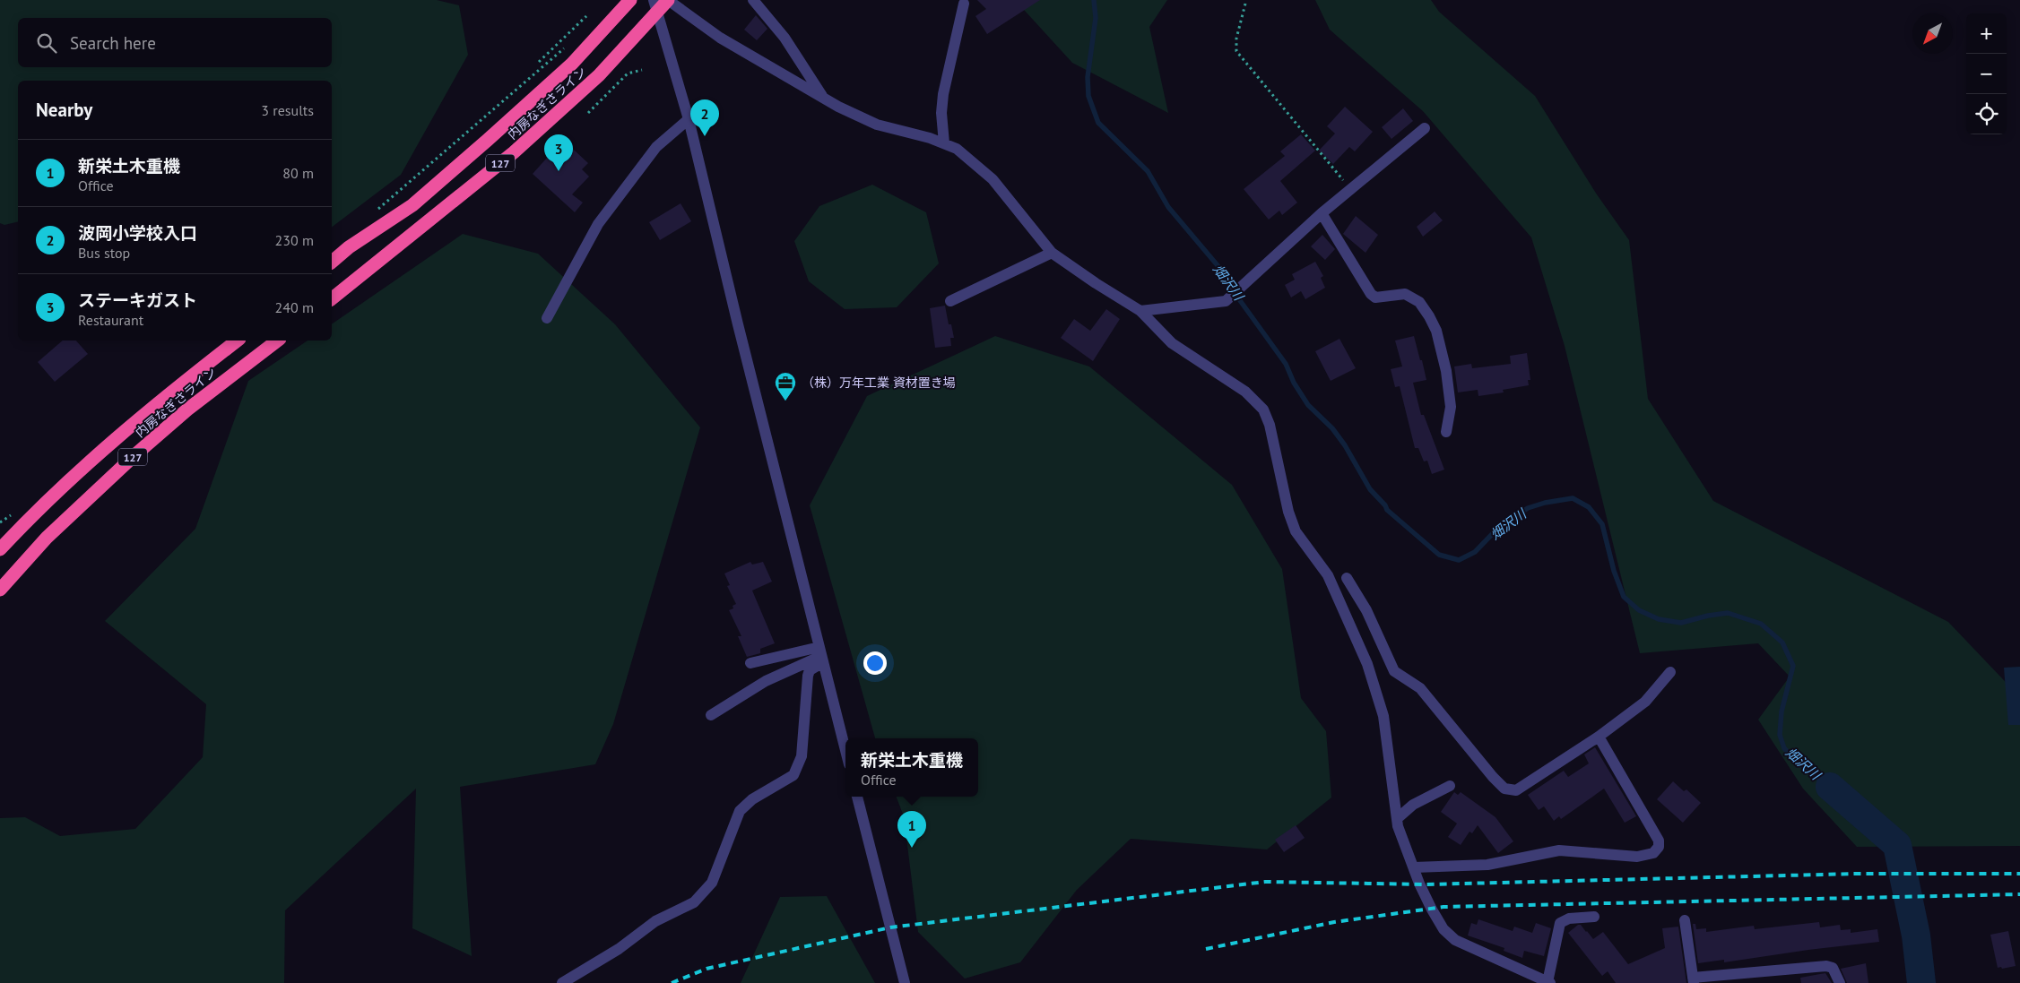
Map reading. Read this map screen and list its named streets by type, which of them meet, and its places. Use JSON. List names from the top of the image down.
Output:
{
  "streets": {
    "highway": ["内房なぎさライン", "127"]
  },
  "water": ["畑沢川"],
  "places": {
    "office": ["（株）万年工業 資材置き場"]
  },
  "north": "bottom left",
  "page": {
    "map_buttons": ["+", "−"],
    "search": "Search here",
    "heading": ["Nearby", "3 results"],
    "pins": ["2", "3", "1"],
    "list": [
      {
        "mark": "1",
        "name": "新栄土木重機",
        "note": "Office",
        "value": "80 m"
      },
      {
        "mark": "2",
        "name": "波岡小学校入口",
        "note": "Bus stop",
        "value": "230 m"
      },
      {
        "mark": "3",
        "name": "ステーキガスト",
        "note": "Restaurant",
        "value": "240 m"
      }
    ],
    "popup": ["新栄土木重機", "Office"]
  }
}
